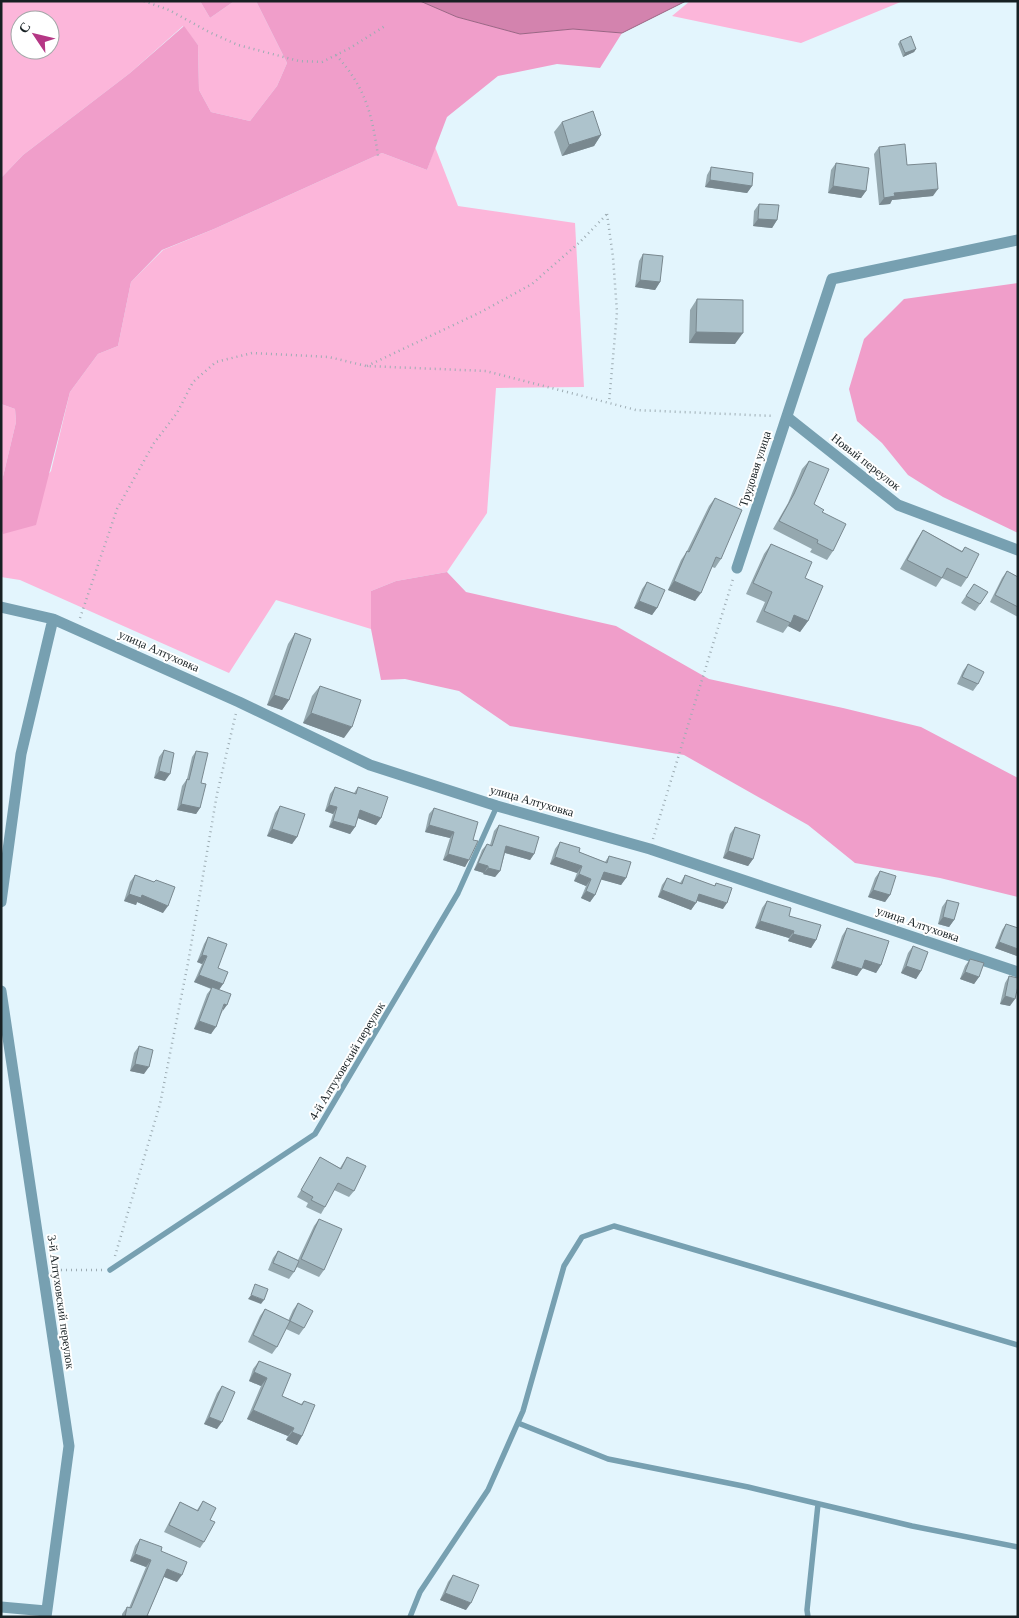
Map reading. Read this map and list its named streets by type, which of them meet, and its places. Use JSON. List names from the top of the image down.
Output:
{
  "streets": {
    "street": [
      "Новый переулок",
      "Трудовая улица",
      "улица Алтуховка",
      "3-й Алтуховский переулок"
    ],
    "lane": ["4-й Алтуховский переулок"]
  },
  "crossings": [
    ["Новый переулок", "Трудовая улица"],
    ["улица Алтуховка", "4-й Алтуховский переулок"]
  ],
  "north": "top left"
}
